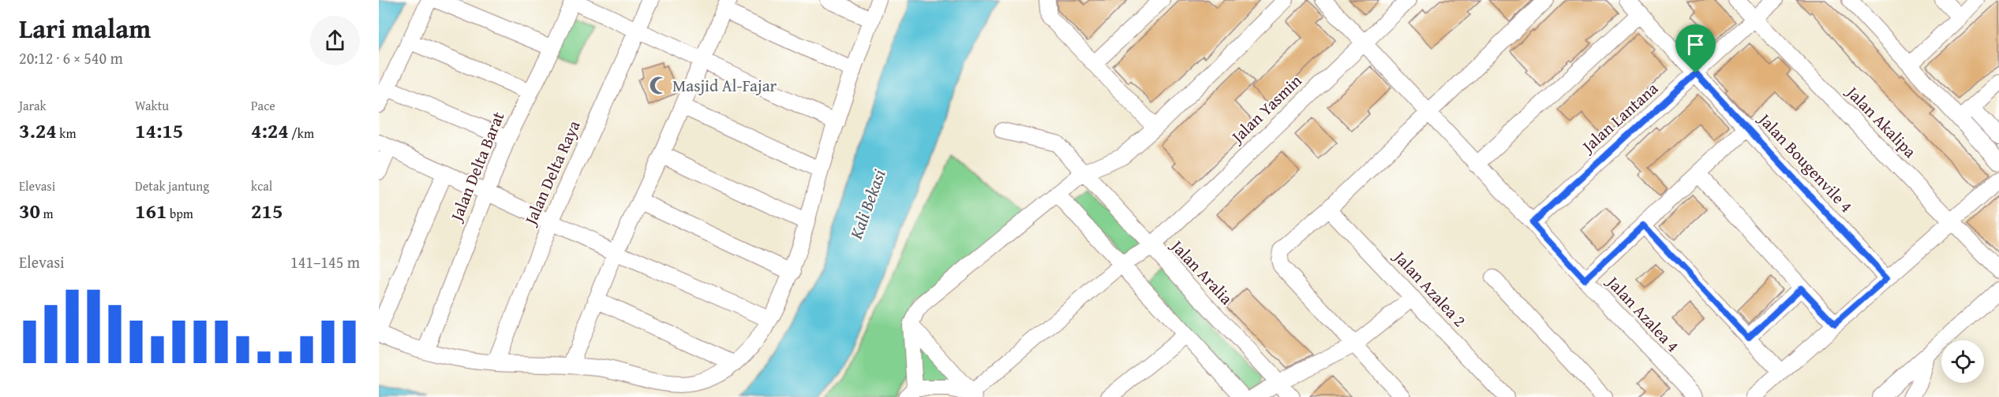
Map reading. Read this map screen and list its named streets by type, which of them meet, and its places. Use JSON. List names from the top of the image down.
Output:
{
  "streets": {
    "street": [
      "Jalan Yasmin",
      "Jalan Lantana",
      "Jalan Akalipa",
      "Jalan Bougenvile 4",
      "Jalan Delta Barat",
      "Jalan Delta Raya",
      "Jalan Aralia",
      "Jalan Azalea 2",
      "Jalan Azalea 4"
    ]
  },
  "crossings": [
    ["Jalan Yasmin", "Jalan Aralia"],
    ["Jalan Yasmin", "Jalan Azalea 4"],
    ["Jalan Lantana", "Jalan Akalipa"],
    ["Jalan Lantana", "Jalan Bougenvile 4"],
    ["Jalan Lantana", "Jalan Azalea 4"]
  ],
  "water": ["Kali Bekasi"],
  "places": {
    "mosque": ["Masjid Al-Fajar"]
  },
  "page": {
    "heading": ["Lari malam", "20:12 · 6 × 540 m"],
    "stats": [
      ["Jarak", "3.24 km"],
      ["Waktu", "14:15"],
      ["Pace", "4:24 /km"],
      ["Elevasi", "30 m"],
      ["Detak jantung", "161 bpm"],
      ["kcal", "215"]
    ],
    "chart": ["Elevasi", "141–145 m"]
  }
}
